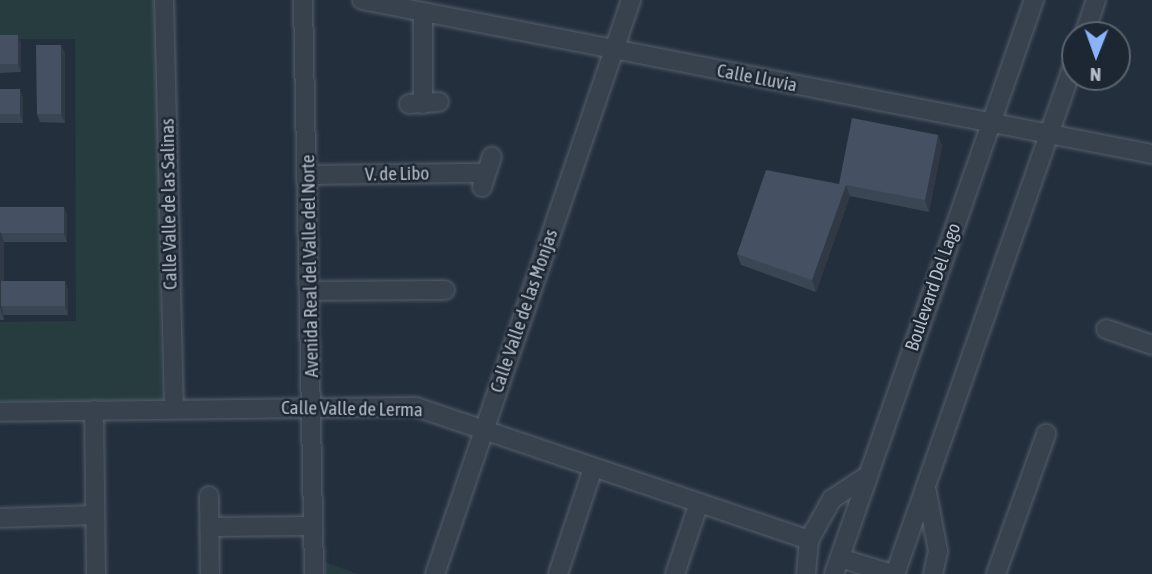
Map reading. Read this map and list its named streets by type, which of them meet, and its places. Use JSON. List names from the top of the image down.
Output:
{
  "streets": {
    "street": [
      "Calle Lluvia",
      "V. de Libo",
      "Calle Valle de las Salinas",
      "Avenida Real del Valle del Norte",
      "Boulevard Del Lago",
      "Calle Valle de las Monjas",
      "Calle Valle de Lerma"
    ]
  },
  "crossings": [
    ["Calle Lluvia", "Boulevard Del Lago"],
    ["Calle Lluvia", "Calle Valle de las Monjas"],
    ["V. de Libo", "Avenida Real del Valle del Norte"],
    ["Calle Valle de las Salinas", "Calle Valle de Lerma"],
    ["Avenida Real del Valle del Norte", "Calle Valle de Lerma"],
    ["Calle Valle de las Monjas", "Calle Valle de Lerma"]
  ],
  "north": "bottom"
}
